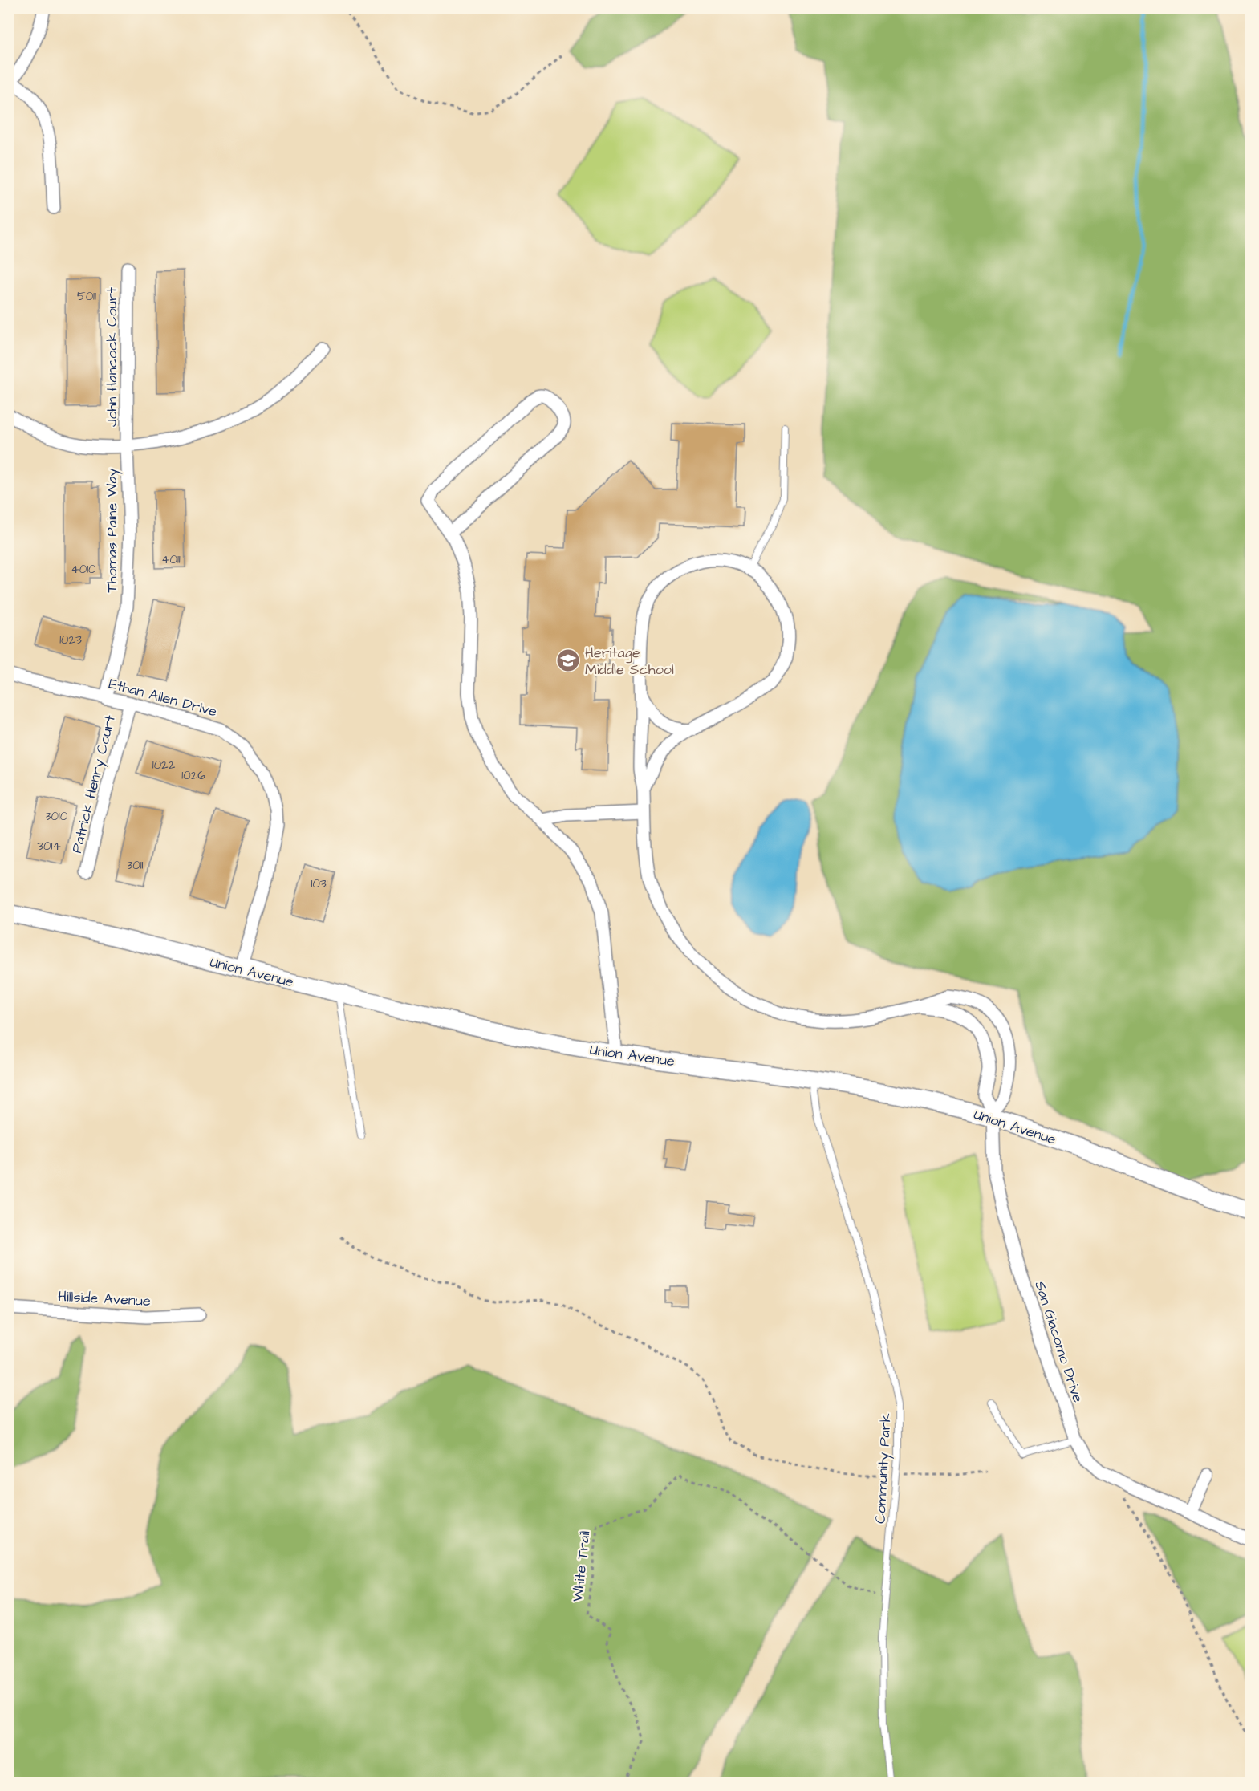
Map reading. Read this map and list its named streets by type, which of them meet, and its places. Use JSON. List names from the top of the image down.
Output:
{
  "streets": {
    "street": [
      "John Hancock Court",
      "Thomas Paine Way",
      "Ethan Allen Drive",
      "Patrick Henry Court",
      "Union Avenue",
      "Hillside Avenue",
      "San Giacomo Drive"
    ],
    "lane": ["Community Park"],
    "path": ["White Trail"]
  },
  "crossings": [
    ["John Hancock Court", "Thomas Paine Way"],
    ["Thomas Paine Way", "Ethan Allen Drive"],
    ["Ethan Allen Drive", "Patrick Henry Court"],
    ["Ethan Allen Drive", "Union Avenue"],
    ["Union Avenue", "San Giacomo Drive"],
    ["Union Avenue", "Community Park"],
    ["Community Park", "White Trail"]
  ],
  "places": {
    "school or university": ["Heritage Middle School"]
  },
  "house_numbers": [
    "5011",
    "4011",
    "4010",
    "1023",
    "1022",
    "1026",
    "3010",
    "3014",
    "3011",
    "1031"
  ]
}
